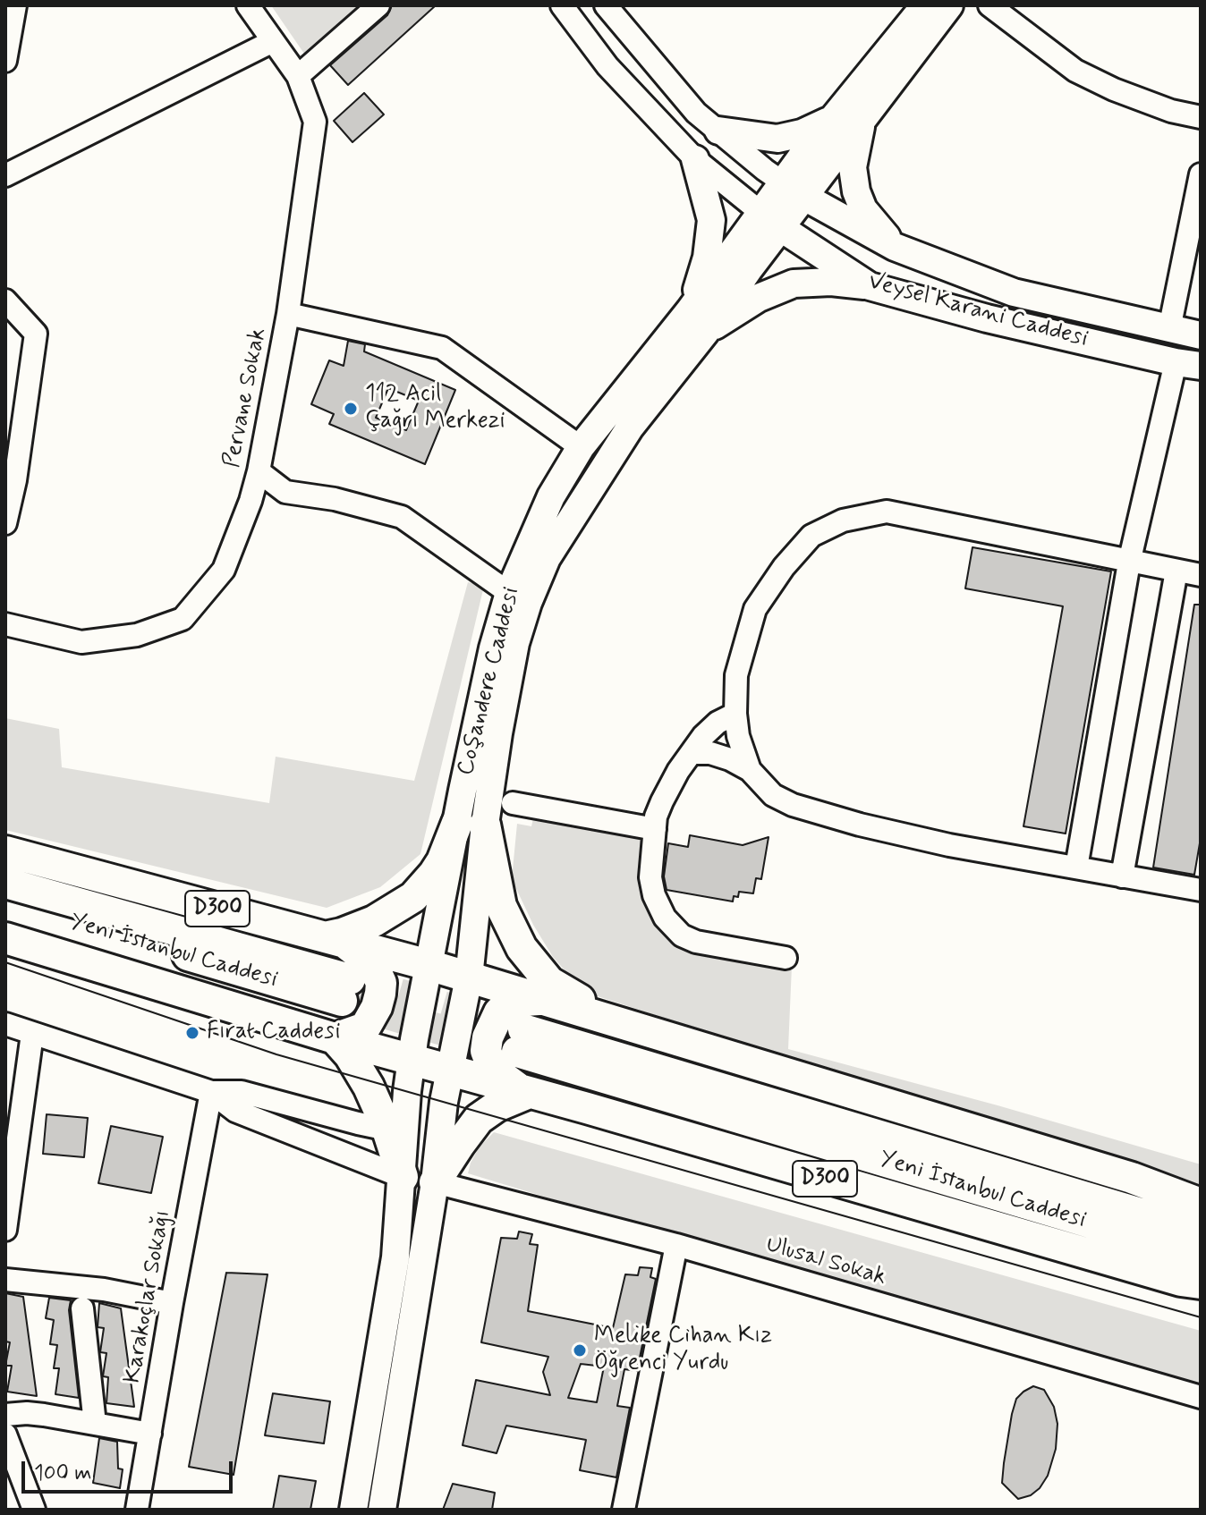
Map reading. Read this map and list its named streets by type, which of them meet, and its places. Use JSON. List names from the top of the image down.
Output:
{
  "streets": {
    "highway": ["D300", "Yeni İstanbul Caddesi"],
    "main road": ["Veysel Karani Caddesi", "Coşandere Caddesi"],
    "street": ["Pervane Sokak", "Ulusal Sokak", "Karakoçlar Sokağı"]
  },
  "crossings": [
    ["Veysel Karani Caddesi", "Coşandere Caddesi"],
    ["Coşandere Caddesi", "D300"]
  ],
  "places": ["112 Acil Çağrı Merkezi", "Fırat Caddesi", "Melike Cihan Kız Öğrenci Yurdu"],
  "scale_bar": "100 m"
}
